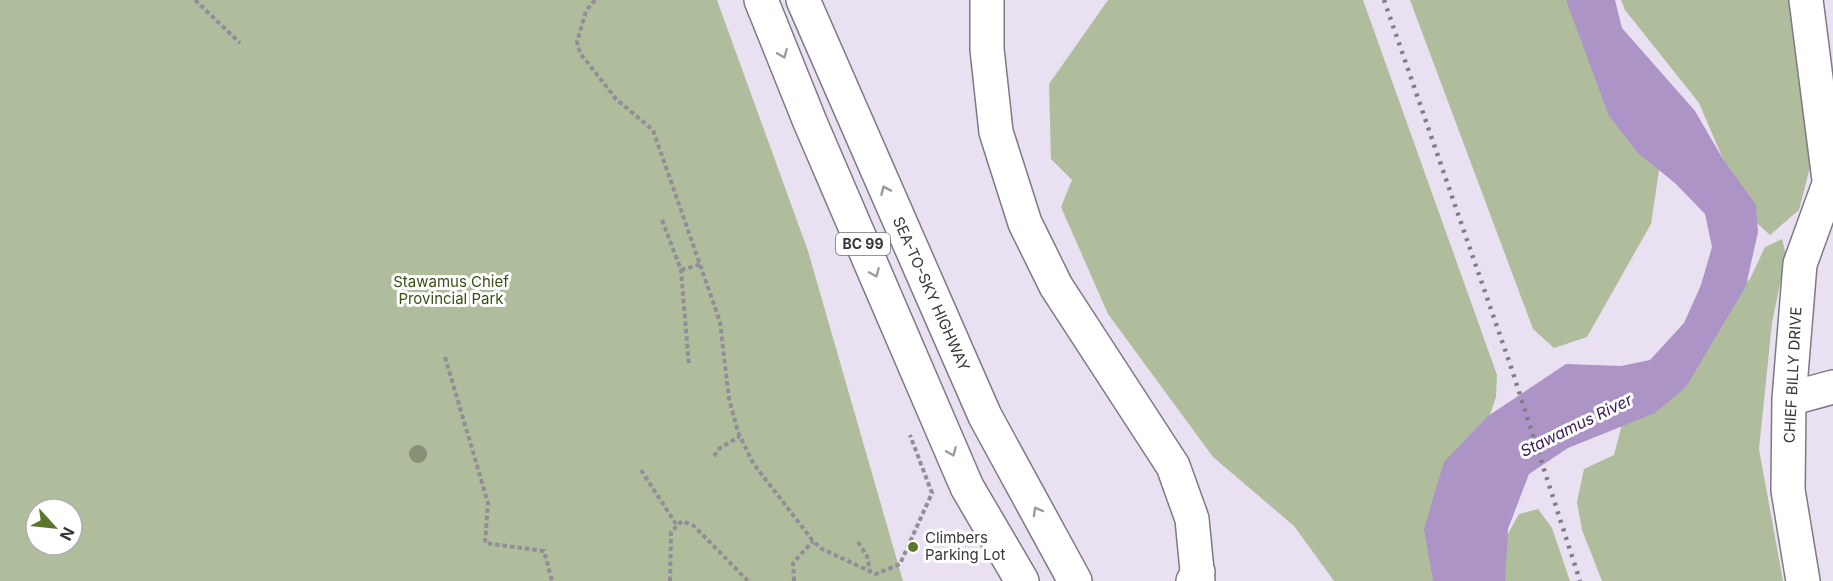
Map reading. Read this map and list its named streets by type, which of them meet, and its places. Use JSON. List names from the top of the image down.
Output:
{
  "streets": {
    "main road": ["BC 99", "SEA-TO-SKY HIGHWAY", "CHIEF BILLY DRIVE"]
  },
  "water": ["Stawamus River"],
  "parks": ["Stawamus Chief Provincial Park"],
  "places": ["Climbers Parking Lot"],
  "north": "bottom right"
}
